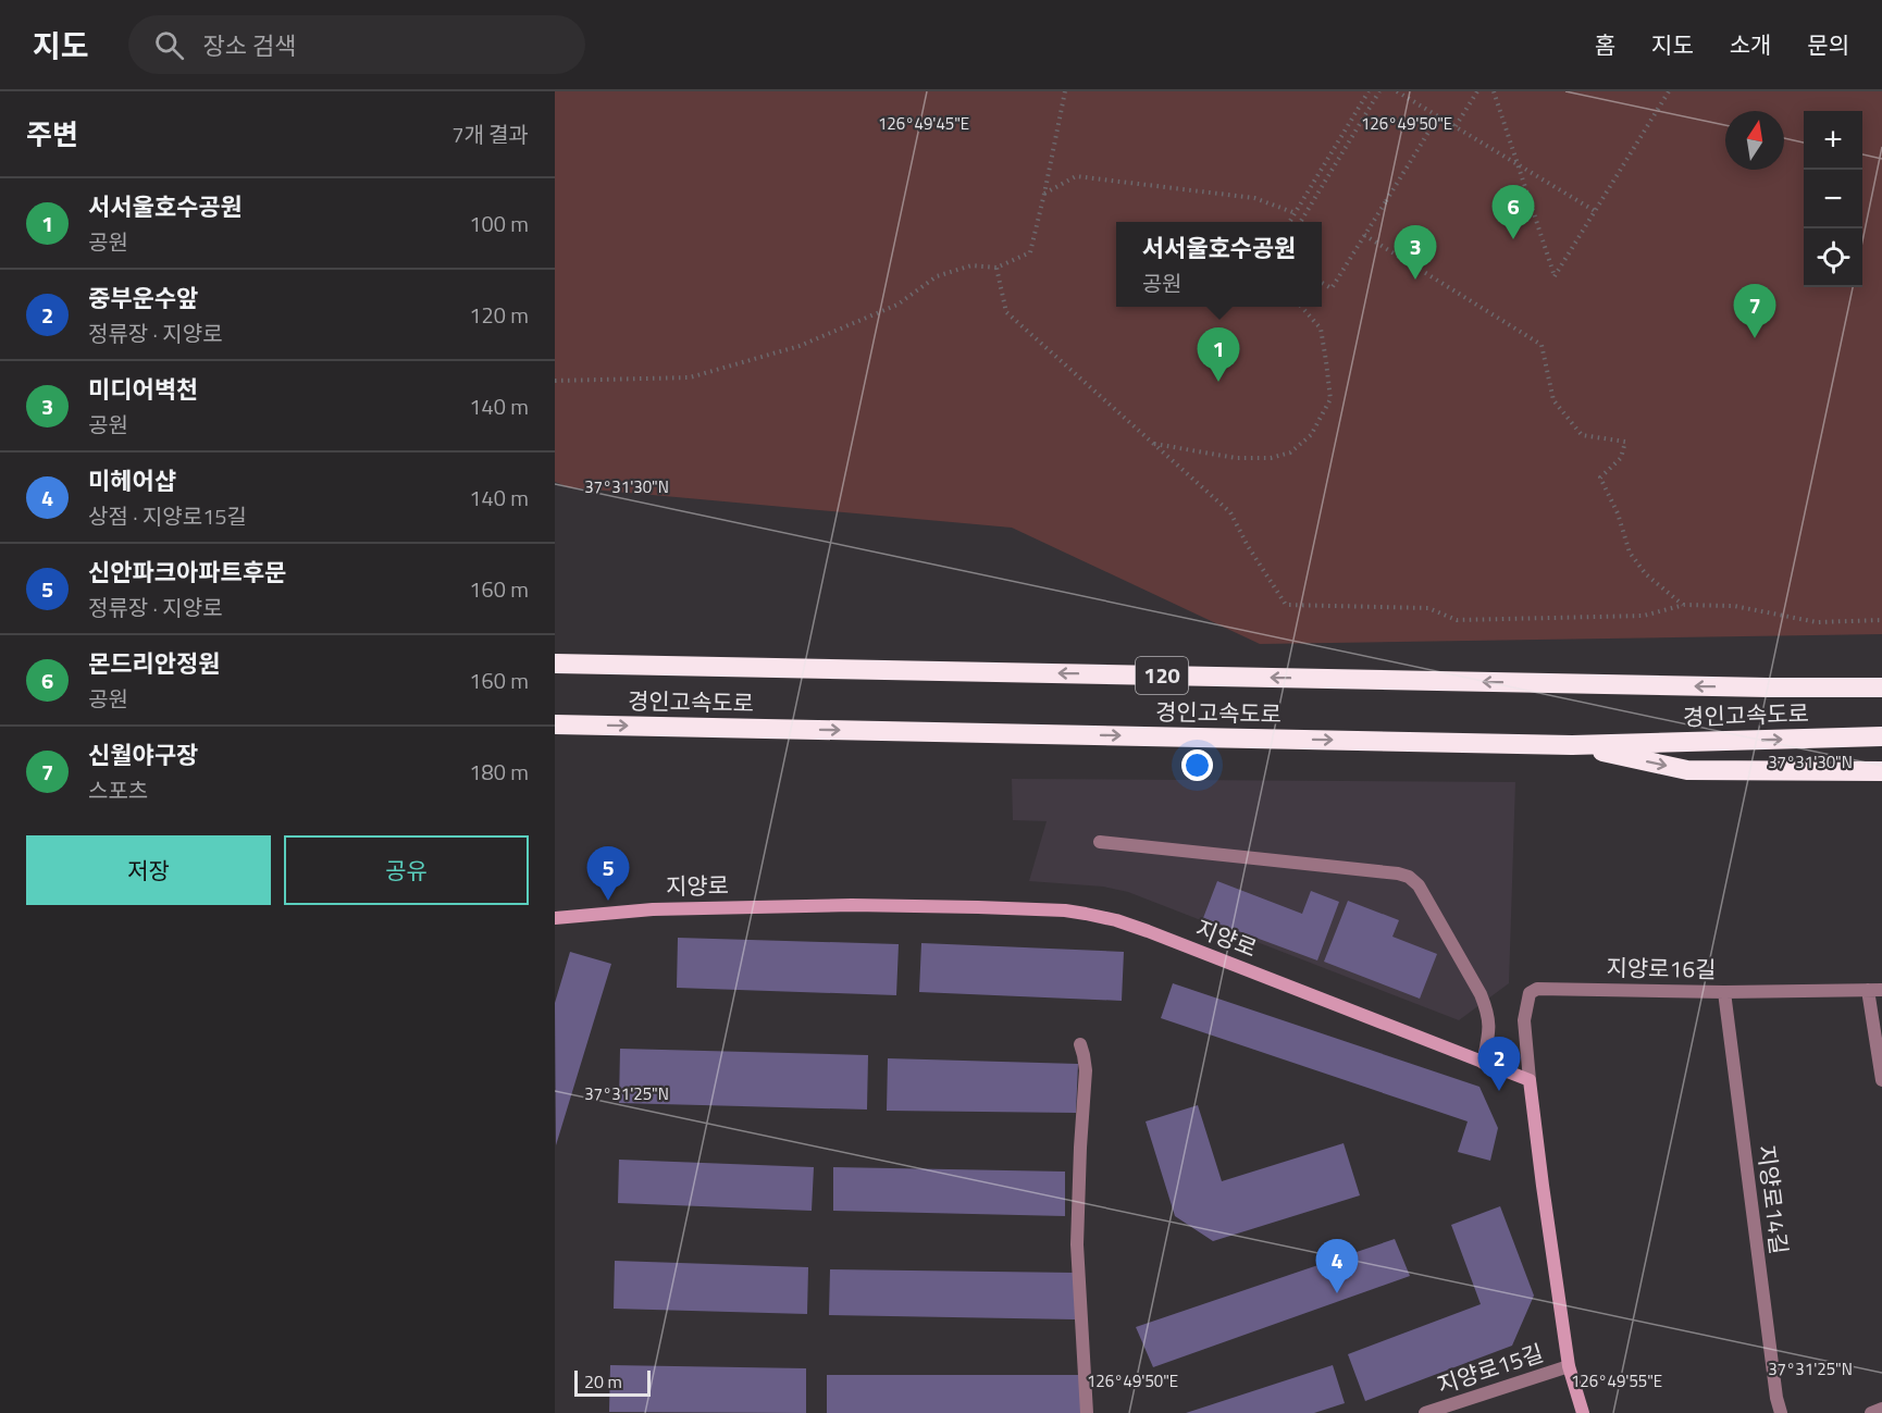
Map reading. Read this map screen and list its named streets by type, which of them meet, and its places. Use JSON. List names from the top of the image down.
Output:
{
  "streets": {
    "highway": ["120", "경인고속도로"],
    "street": [
      "지양로",
      "지양로16길",
      "지양로14길",
      "지양로15길"
    ]
  },
  "crossings": [
    ["지양로", "지양로16길"],
    ["지양로16길", "지양로14길"]
  ],
  "scale_bar": "20 m",
  "north": "top",
  "page": {
    "header": "지도",
    "search": "장소 검색",
    "nav": [
      "홈",
      "지도",
      "소개",
      "문의"
    ],
    "heading": ["주변", "7개 결과"],
    "map_buttons": ["+", "−"],
    "list": [
      {
        "mark": "1",
        "name": "서서울호수공원",
        "note": "공원",
        "value": "100 m"
      },
      {
        "mark": "2",
        "name": "중부운수앞",
        "note": "정류장 · 지양로",
        "value": "120 m"
      },
      {
        "mark": "3",
        "name": "미디어벽천",
        "note": "공원",
        "value": "140 m"
      },
      {
        "mark": "4",
        "name": "미헤어샵",
        "note": "상점 · 지양로15길",
        "value": "140 m"
      },
      {
        "mark": "5",
        "name": "신안파크아파트후문",
        "note": "정류장 · 지양로",
        "value": "160 m"
      },
      {
        "mark": "6",
        "name": "몬드리안정원",
        "note": "공원",
        "value": "160 m"
      },
      {
        "mark": "7",
        "name": "신월야구장",
        "note": "스포츠",
        "value": "180 m"
      }
    ],
    "pins": [
      "6",
      "3",
      "7",
      "1",
      "5",
      "2",
      "4"
    ],
    "popup": ["서서울호수공원", "공원"],
    "buttons": ["저장", "공유"],
    "scale": "20 m"
  },
  "coordinates": [
    "126°49'45\"E",
    "126°49'50\"E",
    "37°31'30\"N",
    "37°31'25\"N",
    "126°49'55\"E"
  ]
}
